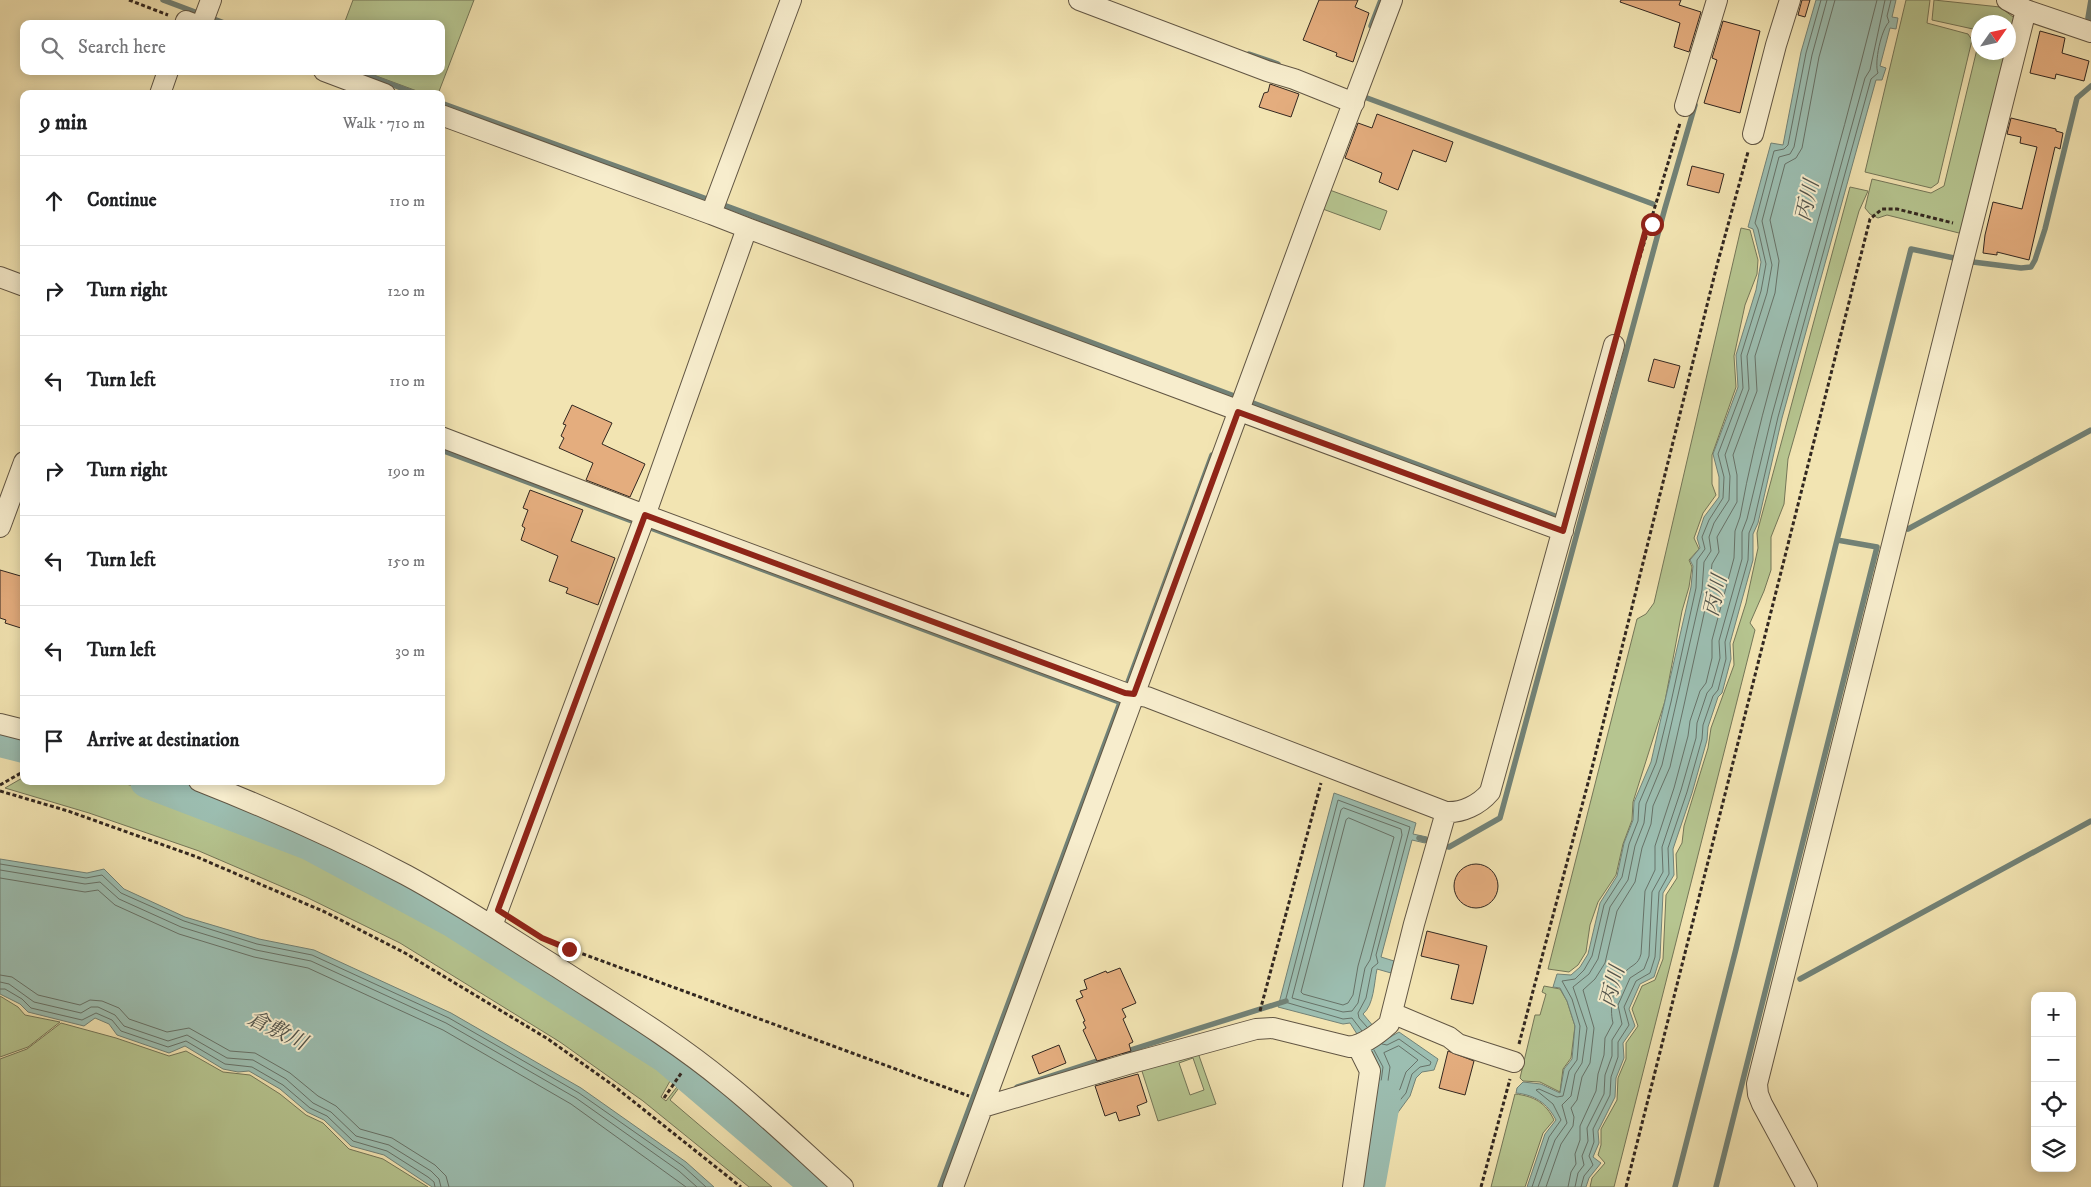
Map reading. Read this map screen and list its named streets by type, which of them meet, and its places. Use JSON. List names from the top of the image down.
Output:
{
  "water": ["丙川", "倉敷川"],
  "north": "top right",
  "page": {
    "search": "Search here",
    "heading": ["9 min", "Walk · 710 m"],
    "list": [
      ["Continue", "110 m"],
      ["Turn right", "120 m"],
      ["Turn left", "110 m"],
      ["Turn right", "190 m"],
      ["Turn left", "150 m"],
      ["Turn left", "30 m"],
      "Arrive at destination"
    ],
    "map_buttons": ["+", "−"]
  }
}
